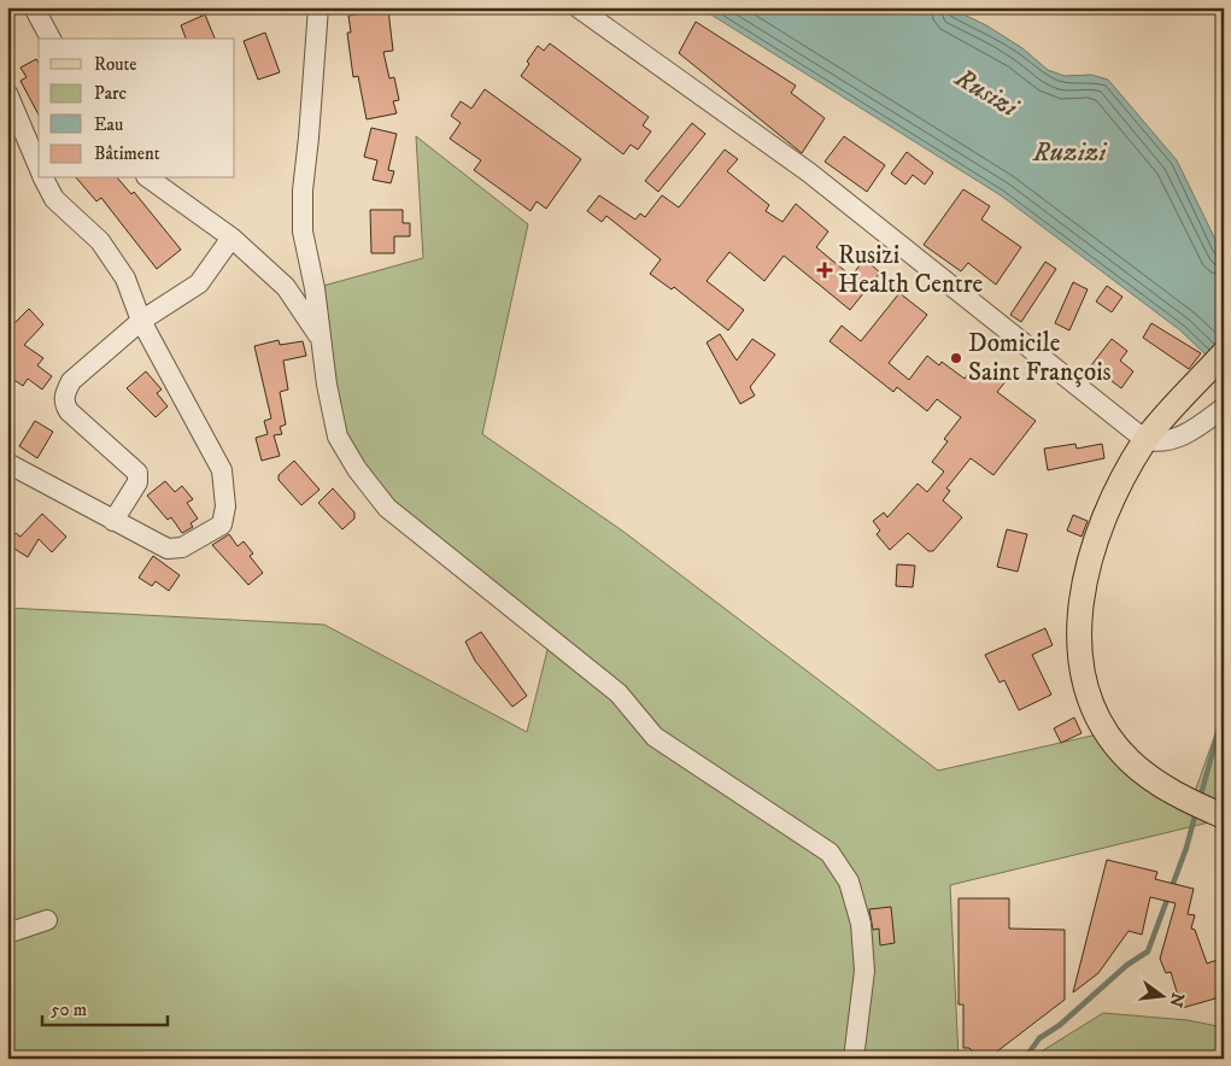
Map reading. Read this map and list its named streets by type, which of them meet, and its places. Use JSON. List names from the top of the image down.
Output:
{
  "water": ["Rusizi", "Ruzizi"],
  "places": {
    "health": ["Rusizi Health Centre"],
    "other": ["Domicile Saint François"]
  },
  "legend": [
    "Route",
    "Parc",
    "Eau",
    "Bâtiment"
  ],
  "scale_bar": "50 m",
  "north": "right"
}
